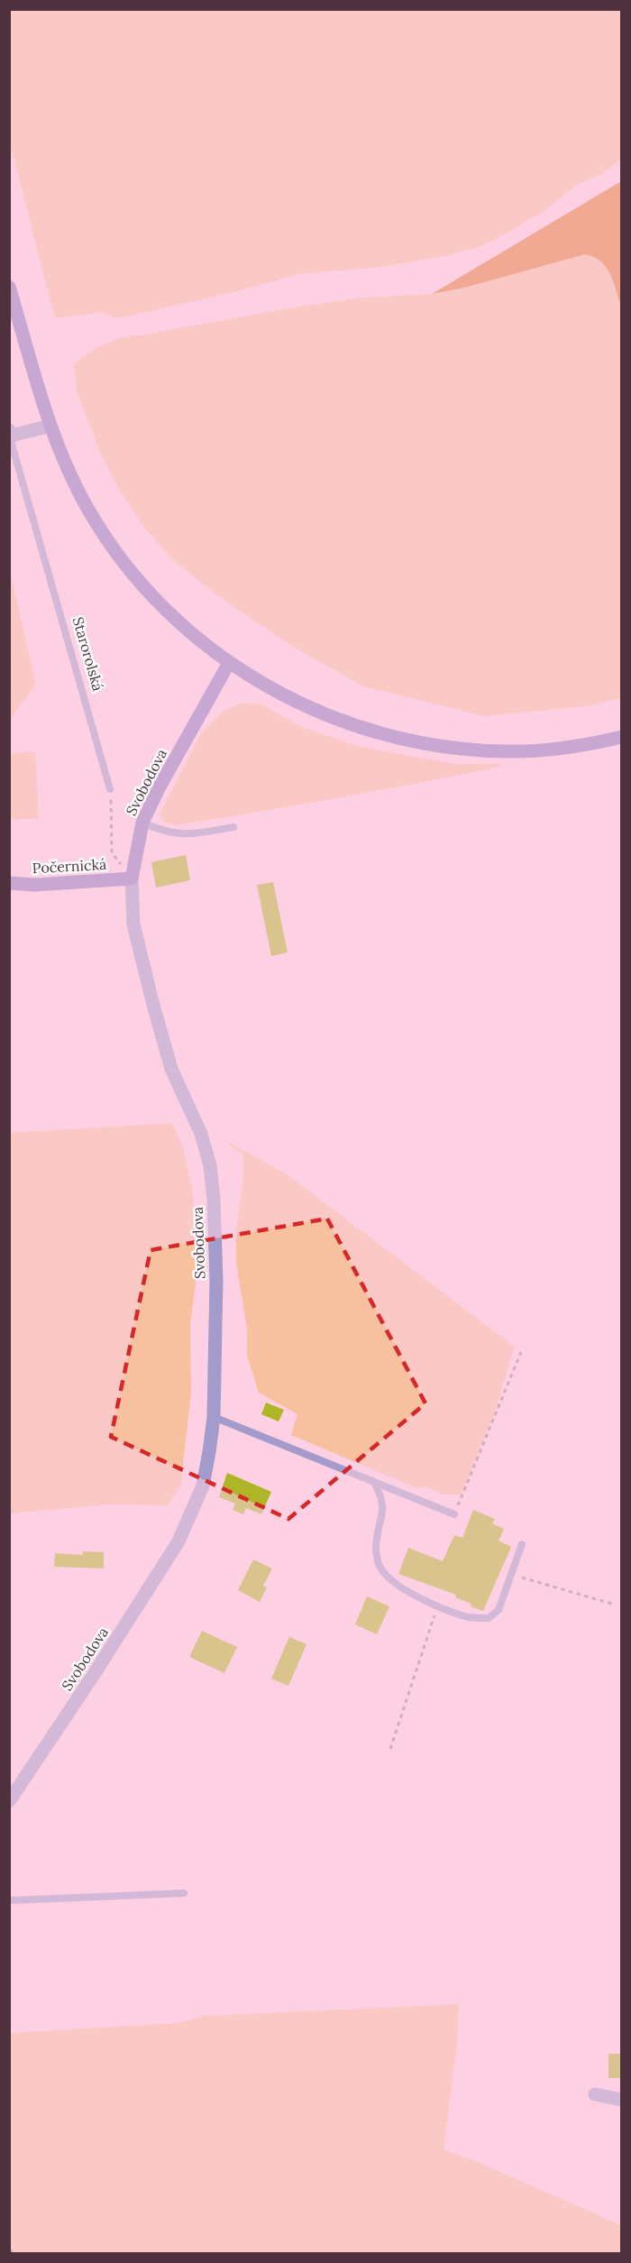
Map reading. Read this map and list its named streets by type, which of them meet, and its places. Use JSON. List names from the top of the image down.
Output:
{
  "streets": {
    "main road": ["Svobodova", "Počernická"],
    "street": ["Starorolská"]
  },
  "crossings": [
    ["Svobodova", "Počernická"]
  ]
}
